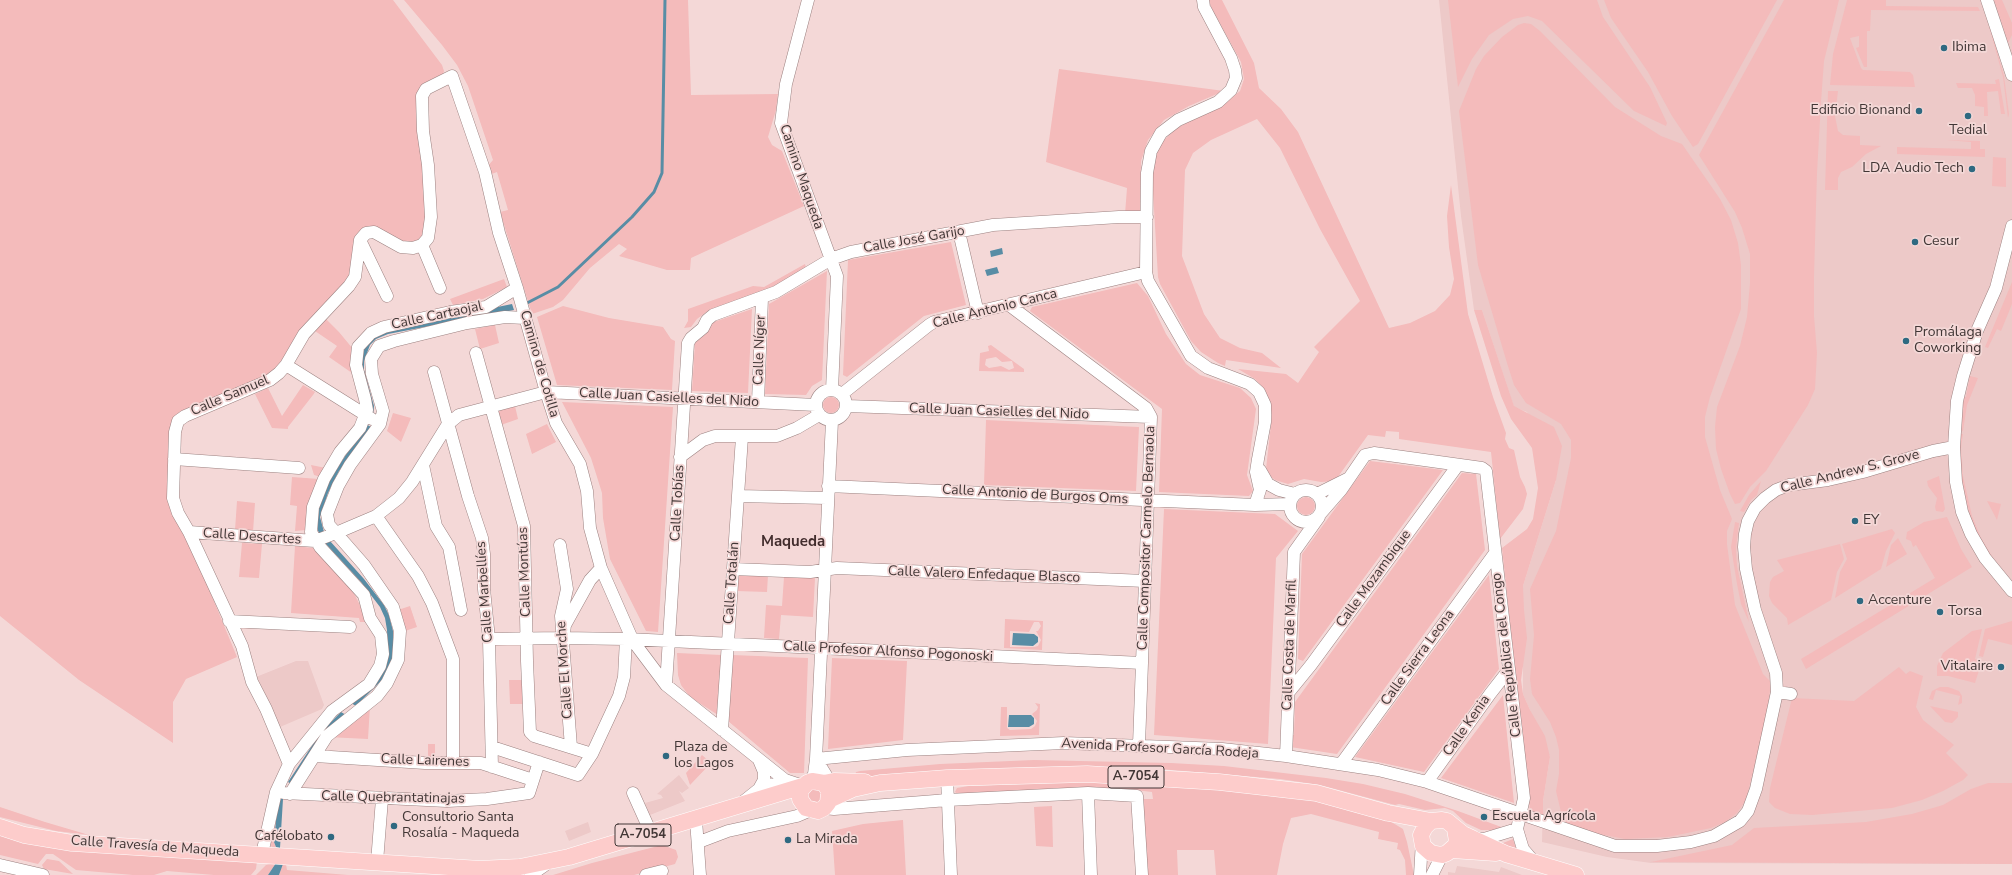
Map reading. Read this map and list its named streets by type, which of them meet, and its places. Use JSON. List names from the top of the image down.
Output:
{
  "streets": {
    "main road": ["A-7054", "Calle Travesía de Maqueda"],
    "street": [
      "Camino Maqueda",
      "Calle José Garijo",
      "Calle Antonio Canca",
      "Calle Cartaojal",
      "Calle Níger",
      "Camino de Cotilla",
      "Calle Samuel",
      "Calle Juan Casielles del Nido",
      "Calle Andrew S. Grove",
      "Calle Antonio de Burgos Oms",
      "Calle Tobías",
      "Calle Descartes",
      "Calle Compositor Carmelo Bernaola",
      "Calle Montúas",
      "Calle Valero Enfedaque Blasco",
      "Calle Mozambique",
      "Calle Totalán",
      "Calle Marbellíes",
      "Calle Costa de Marfil",
      "Calle Profesor Alfonso Pogonoski",
      "Calle República del Congo",
      "Calle Sierra Leona",
      "Calle El Morche",
      "Calle Kenia",
      "Avenida Profesor García Rodeja",
      "Calle Lairenes",
      "Calle Quebrantatinajas"
    ]
  },
  "crossings": [
    ["Camino Maqueda", "Calle José Garijo"],
    ["Camino Maqueda", "Calle Antonio Canca"],
    ["Camino Maqueda", "Calle Juan Casielles del Nido"],
    ["Calle José Garijo", "Calle Níger"],
    ["Calle José Garijo", "Calle Tobías"],
    ["Calle Antonio Canca", "Calle Juan Casielles del Nido"],
    ["Calle Antonio Canca", "Calle Compositor Carmelo Bernaola"],
    ["Calle Cartaojal", "Camino de Cotilla"],
    ["Calle Cartaojal", "Calle Descartes"],
    ["Calle Níger", "Calle Juan Casielles del Nido"],
    ["Camino de Cotilla", "Calle Juan Casielles del Nido"],
    ["Camino de Cotilla", "Calle Tobías"],
    ["Camino de Cotilla", "Calle Totalán"],
    ["Camino de Cotilla", "Calle Profesor Alfonso Pogonoski"],
    ["Camino de Cotilla", "A-7054"],
    ["Camino de Cotilla", "Calle Travesía de Maqueda"],
    ["Calle Samuel", "Calle Descartes"],
    ["Calle Juan Casielles del Nido", "Calle Tobías"],
    ["Calle Juan Casielles del Nido", "Calle Compositor Carmelo Bernaola"],
    ["Calle Juan Casielles del Nido", "Calle Montúas"],
    ["Calle Juan Casielles del Nido", "Calle Marbellíes"],
    ["Calle Andrew S. Grove", "Calle República del Congo"],
    ["Calle Andrew S. Grove", "Avenida Profesor García Rodeja"],
    ["Calle Antonio de Burgos Oms", "Calle Compositor Carmelo Bernaola"],
    ["Calle Antonio de Burgos Oms", "Calle Totalán"],
    ["Calle Antonio de Burgos Oms", "Calle Costa de Marfil"],
    ["Calle Tobías", "Calle Profesor Alfonso Pogonoski"],
    ["Calle Compositor Carmelo Bernaola", "Calle Valero Enfedaque Blasco"],
    ["Calle Compositor Carmelo Bernaola", "Calle Profesor Alfonso Pogonoski"],
    ["Calle Compositor Carmelo Bernaola", "Avenida Profesor García Rodeja"],
    ["Calle Montúas", "Calle Profesor Alfonso Pogonoski"],
    ["Calle Montúas", "Calle El Morche"],
    ["Calle Valero Enfedaque Blasco", "Calle Totalán"],
    ["Calle Mozambique", "Calle Costa de Marfil"],
    ["Calle Totalán", "Calle Profesor Alfonso Pogonoski"],
    ["Calle Marbellíes", "Calle Profesor Alfonso Pogonoski"],
    ["Calle Marbellíes", "Calle Lairenes"],
    ["Calle Costa de Marfil", "Calle República del Congo"],
    ["Calle Costa de Marfil", "Avenida Profesor García Rodeja"],
    ["Calle Profesor Alfonso Pogonoski", "Calle El Morche"],
    ["Calle República del Congo", "Calle Sierra Leona"],
    ["Calle República del Congo", "Calle Kenia"],
    ["Calle República del Congo", "Avenida Profesor García Rodeja"],
    ["Calle Sierra Leona", "Avenida Profesor García Rodeja"],
    ["Calle Kenia", "Avenida Profesor García Rodeja"],
    ["Calle Lairenes", "Calle Quebrantatinajas"],
    ["A-7054", "Calle Travesía de Maqueda"]
  ],
  "districts": ["Maqueda"],
  "places": [
    "Ibima",
    "Edificio Bionand",
    "Tedial",
    "LDA Audio Tech",
    "Cesur",
    "Promálaga Coworking",
    "EY",
    "Accenture",
    "Torsa",
    "Vitalaire",
    "Plaza de los Lagos",
    "Escuela Agrícola",
    "Consultorio Santa Rosalía - Maqueda",
    "Cafélobato",
    "La Mirada"
  ]
}
